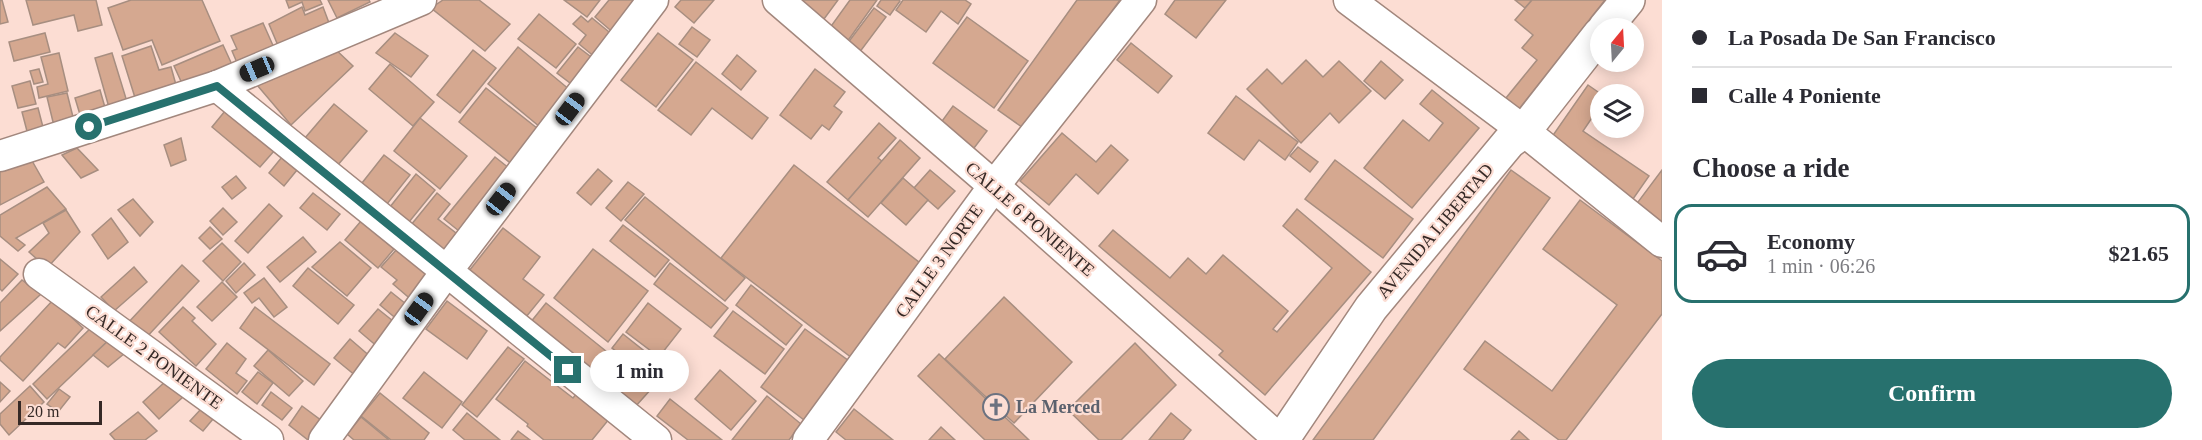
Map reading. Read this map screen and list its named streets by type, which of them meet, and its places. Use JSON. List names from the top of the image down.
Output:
{
  "streets": {
    "main road": ["AVENIDA LIBERTAD"],
    "street": ["CALLE 6 PONIENTE", "CALLE 3 NORTE", "CALLE 2 PONIENTE"]
  },
  "crossings": [
    ["CALLE 6 PONIENTE", "AVENIDA LIBERTAD"],
    ["CALLE 6 PONIENTE", "CALLE 3 NORTE"]
  ],
  "places": {
    "church": ["La Merced"]
  },
  "scale_bar": "20 m",
  "north": "top",
  "page": {
    "banner": ["La Posada De San Francisco", "Calle 4 Poniente"],
    "heading": "Choose a ride",
    "list": [
      {
        "name": "Economy",
        "note": "1 min · 06:26",
        "value": "$21.65"
      }
    ],
    "buttons": "Confirm",
    "bubble": "1 min",
    "scale": "20 m"
  }
}
